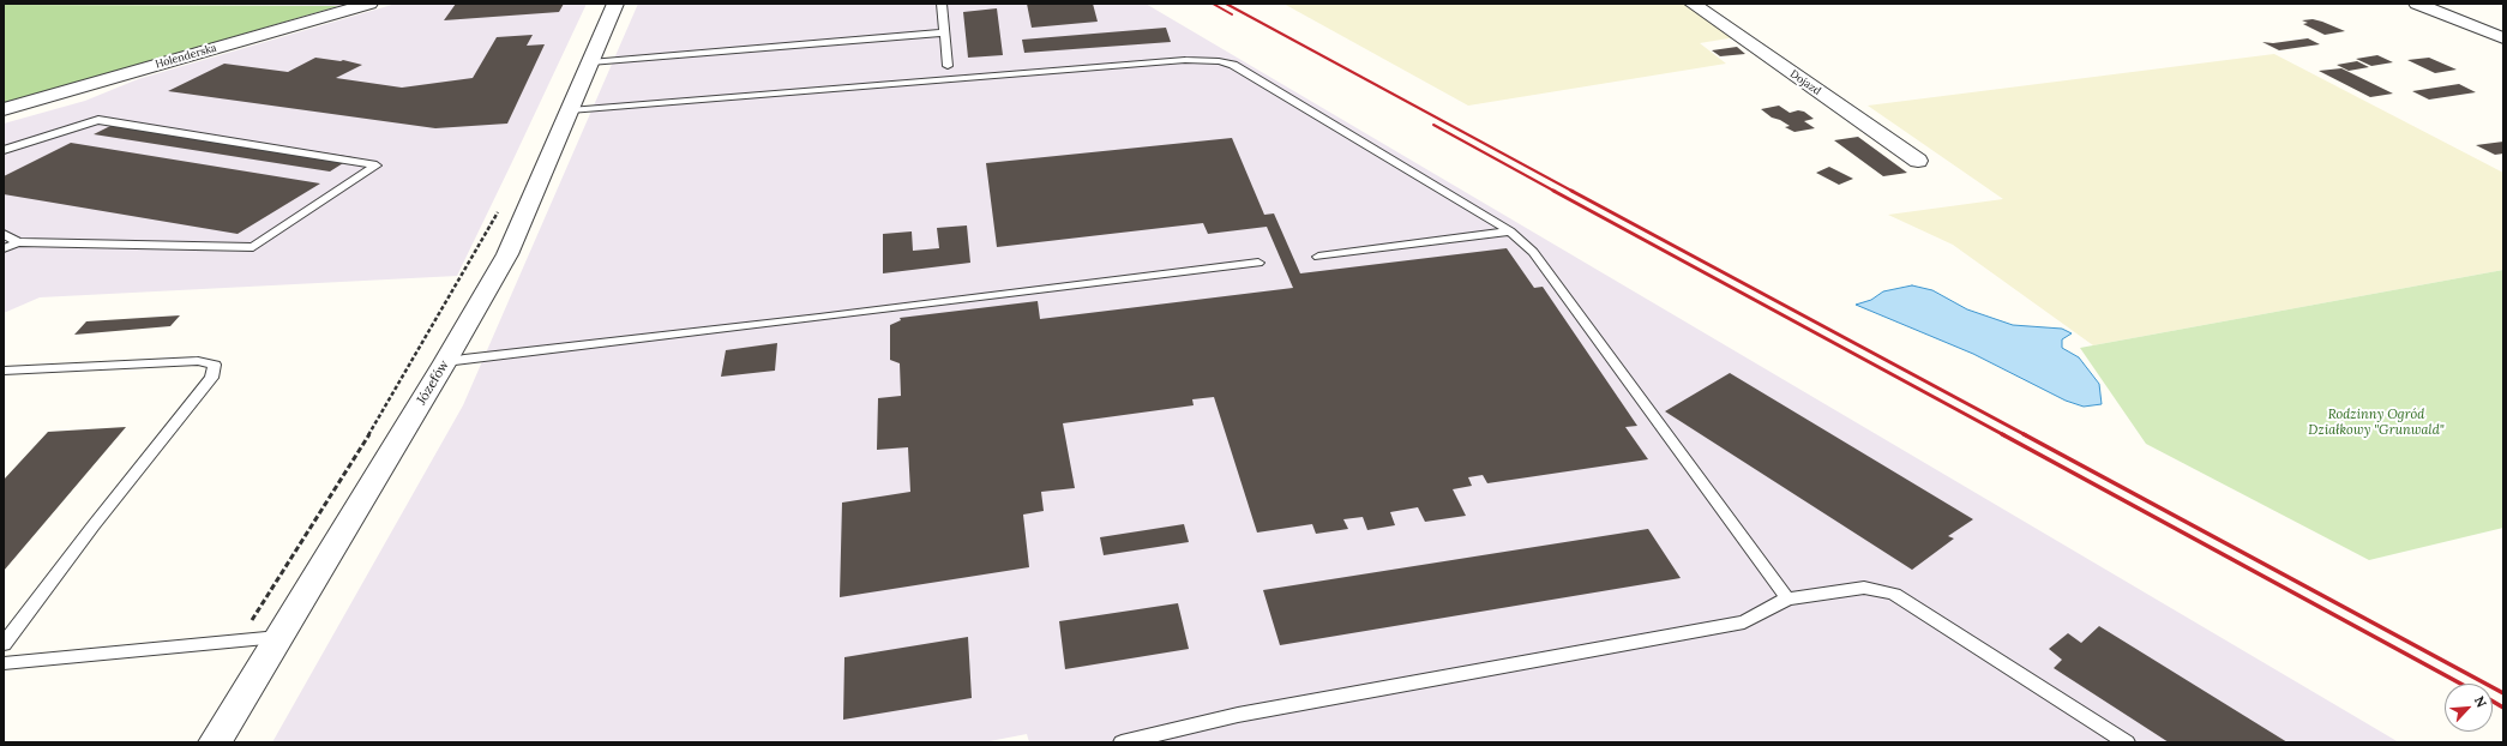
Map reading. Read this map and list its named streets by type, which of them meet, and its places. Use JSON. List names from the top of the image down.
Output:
{
  "streets": {
    "street": ["Holenderska", "Dojazd", "Józefów"]
  },
  "parks": ["Rodzinny Ogród Działkowy \"Grunwald\""],
  "north": "top right"
}
